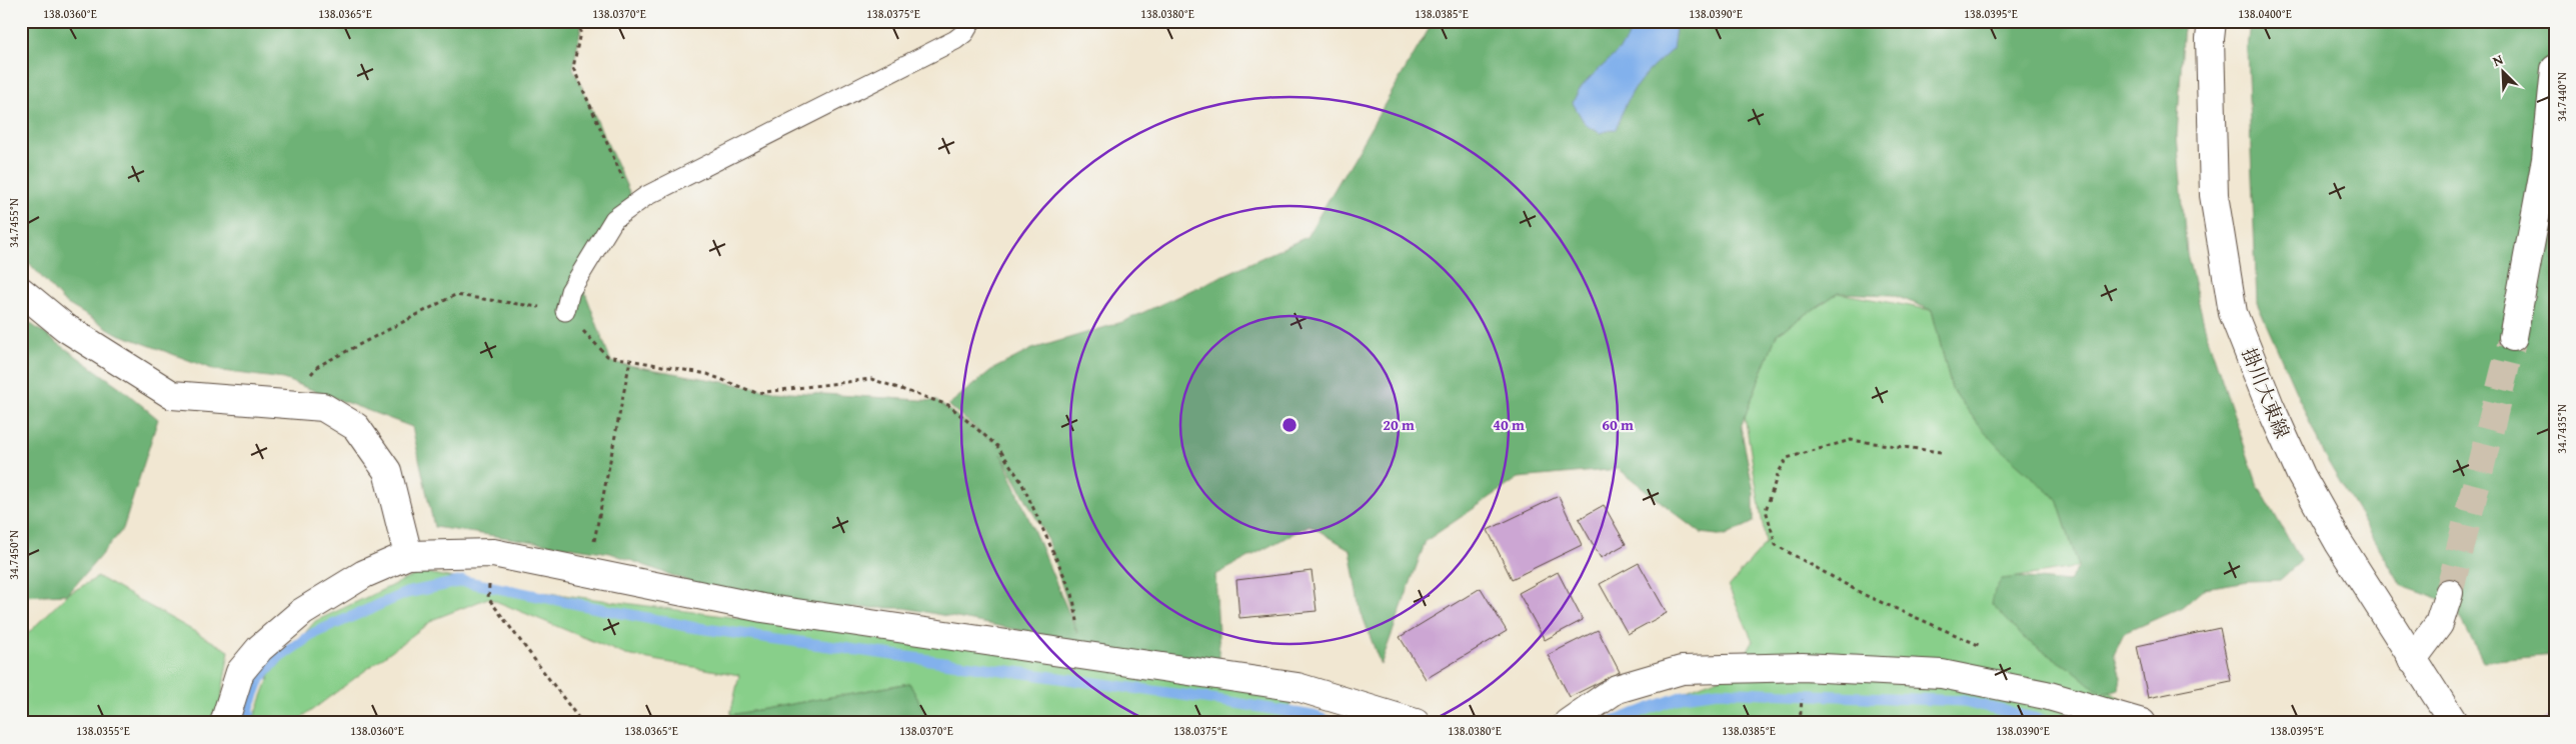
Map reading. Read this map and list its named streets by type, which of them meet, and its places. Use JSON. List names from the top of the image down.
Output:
{
  "streets": {
    "street": ["掛川大東線"]
  },
  "north": "top left",
  "coordinates": [
    "138.0360°E",
    "138.0365°E",
    "138.0370°E",
    "138.0375°E",
    "138.0380°E",
    "138.0385°E",
    "138.0390°E",
    "138.0395°E",
    "138.0400°E",
    "34.7440°N",
    "34.7455°N",
    "34.7435°N",
    "34.7450°N",
    "138.0355°E"
  ],
  "rings": ["20 m", "40 m", "60 m"]
}
